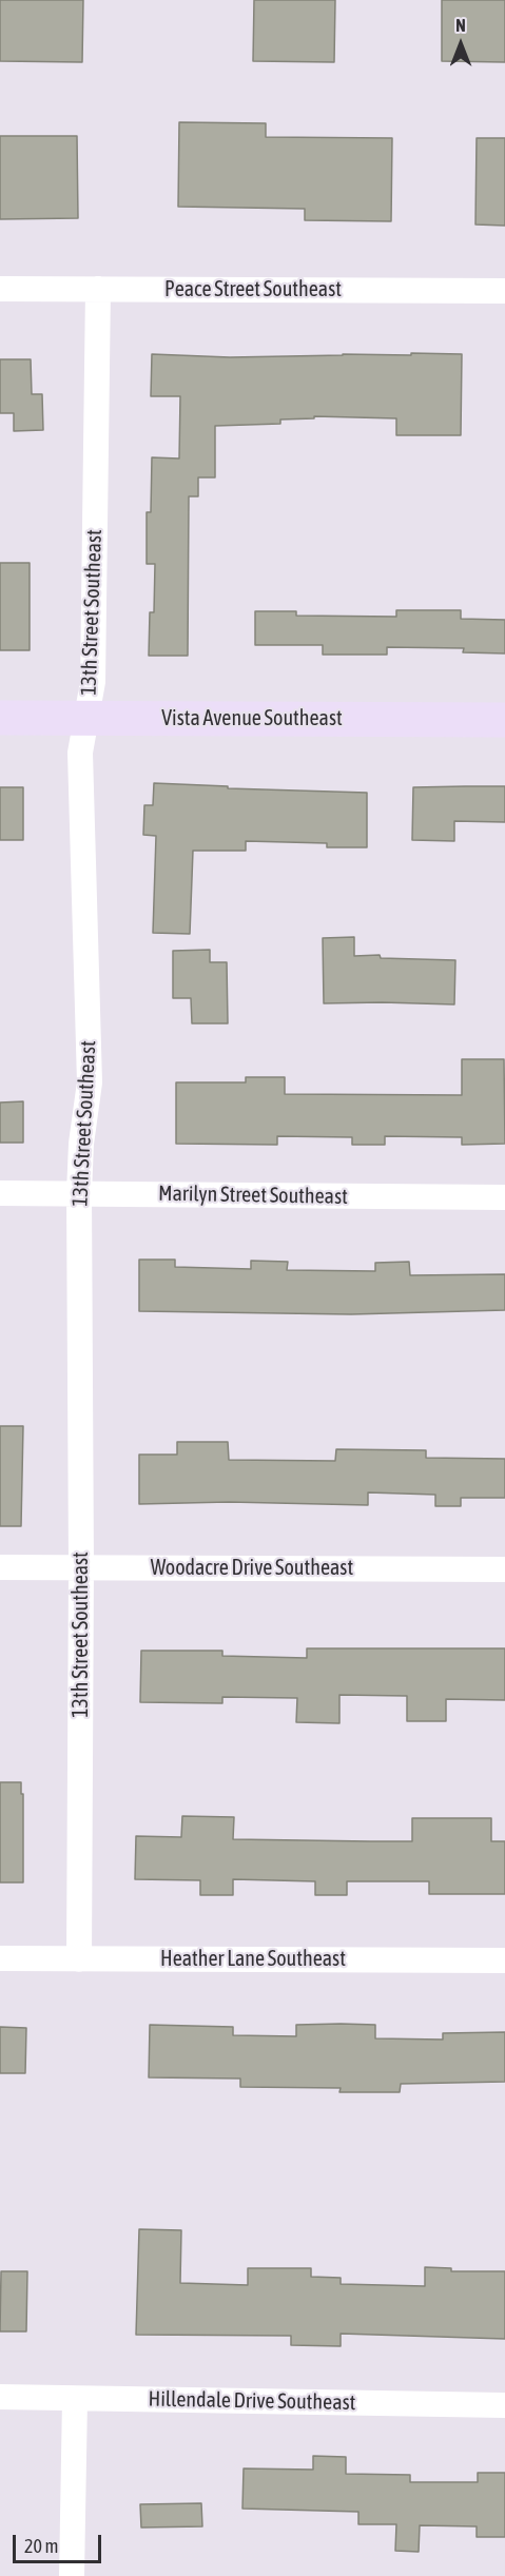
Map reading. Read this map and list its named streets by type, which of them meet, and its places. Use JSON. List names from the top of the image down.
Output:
{
  "streets": {
    "street": [
      "Peace Street Southeast",
      "13th Street Southeast",
      "Vista Avenue Southeast",
      "Marilyn Street Southeast",
      "Woodacre Drive Southeast",
      "Heather Lane Southeast",
      "Hillendale Drive Southeast"
    ]
  },
  "crossings": [
    ["Peace Street Southeast", "13th Street Southeast"],
    ["13th Street Southeast", "Vista Avenue Southeast"],
    ["13th Street Southeast", "Marilyn Street Southeast"],
    ["13th Street Southeast", "Woodacre Drive Southeast"],
    ["13th Street Southeast", "Heather Lane Southeast"]
  ],
  "scale_bar": "20 m",
  "north": "top"
}
